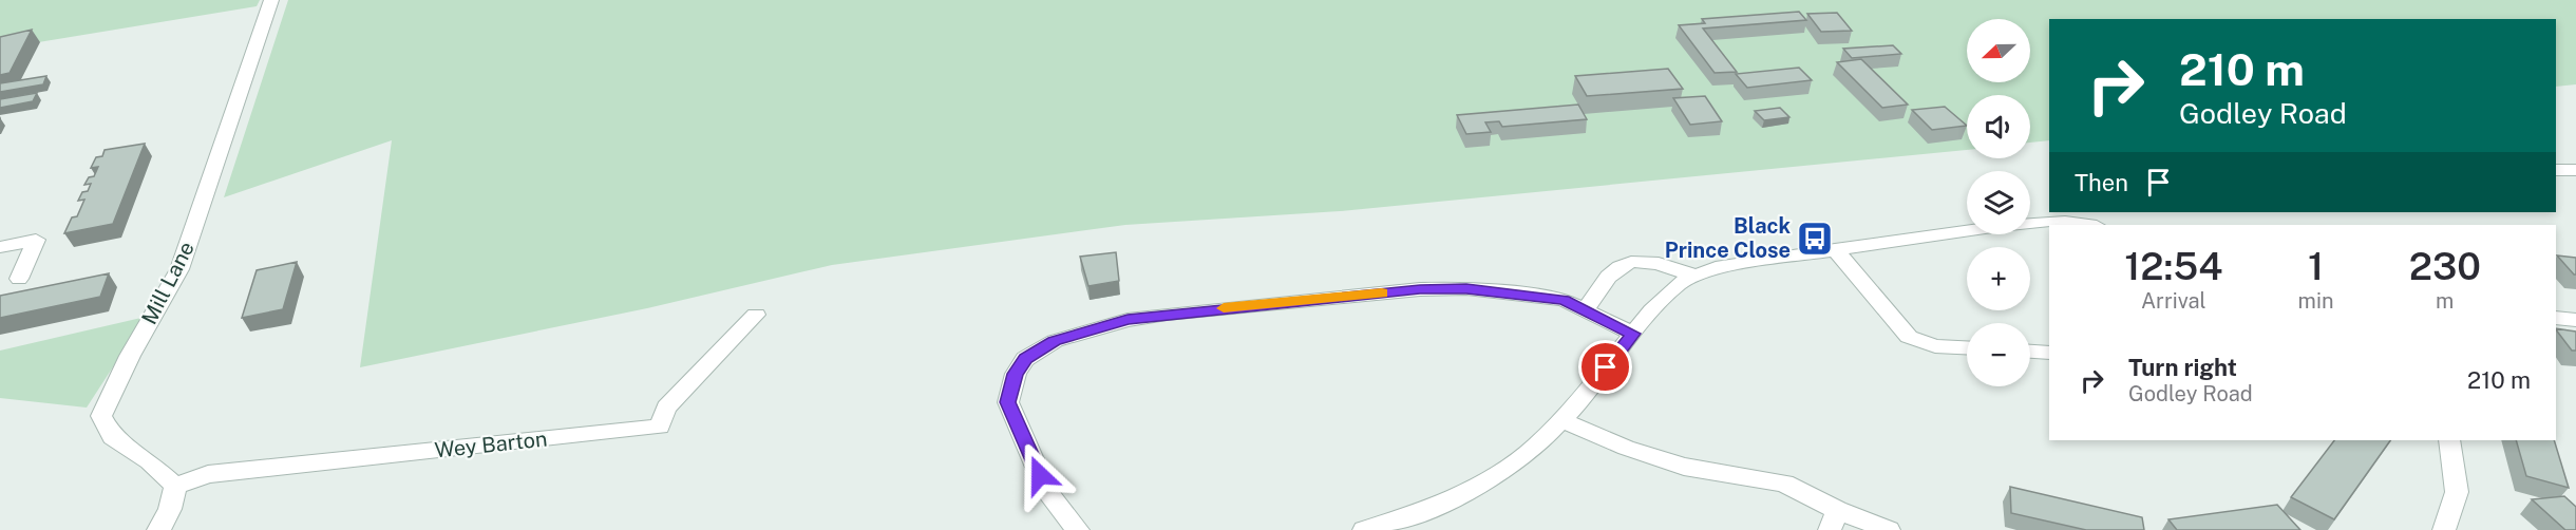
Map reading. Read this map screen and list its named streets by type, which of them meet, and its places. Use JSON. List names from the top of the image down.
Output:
{
  "streets": {
    "street": ["Mill Lane", "Wey Barton"]
  },
  "crossings": [
    ["Mill Lane", "Wey Barton"]
  ],
  "places": {
    "bus stop": ["Black Prince Close"]
  },
  "north": "left",
  "page": {
    "map_buttons": ["+", "−"],
    "turn": ["210 m", "Godley Road"],
    "then": "Then",
    "eta": [
      "12:54",
      "Arrival",
      "1",
      "min",
      "230",
      "m"
    ],
    "list": [
      {
        "name": "Turn right",
        "note": "Godley Road",
        "value": "210 m"
      }
    ]
  }
}
